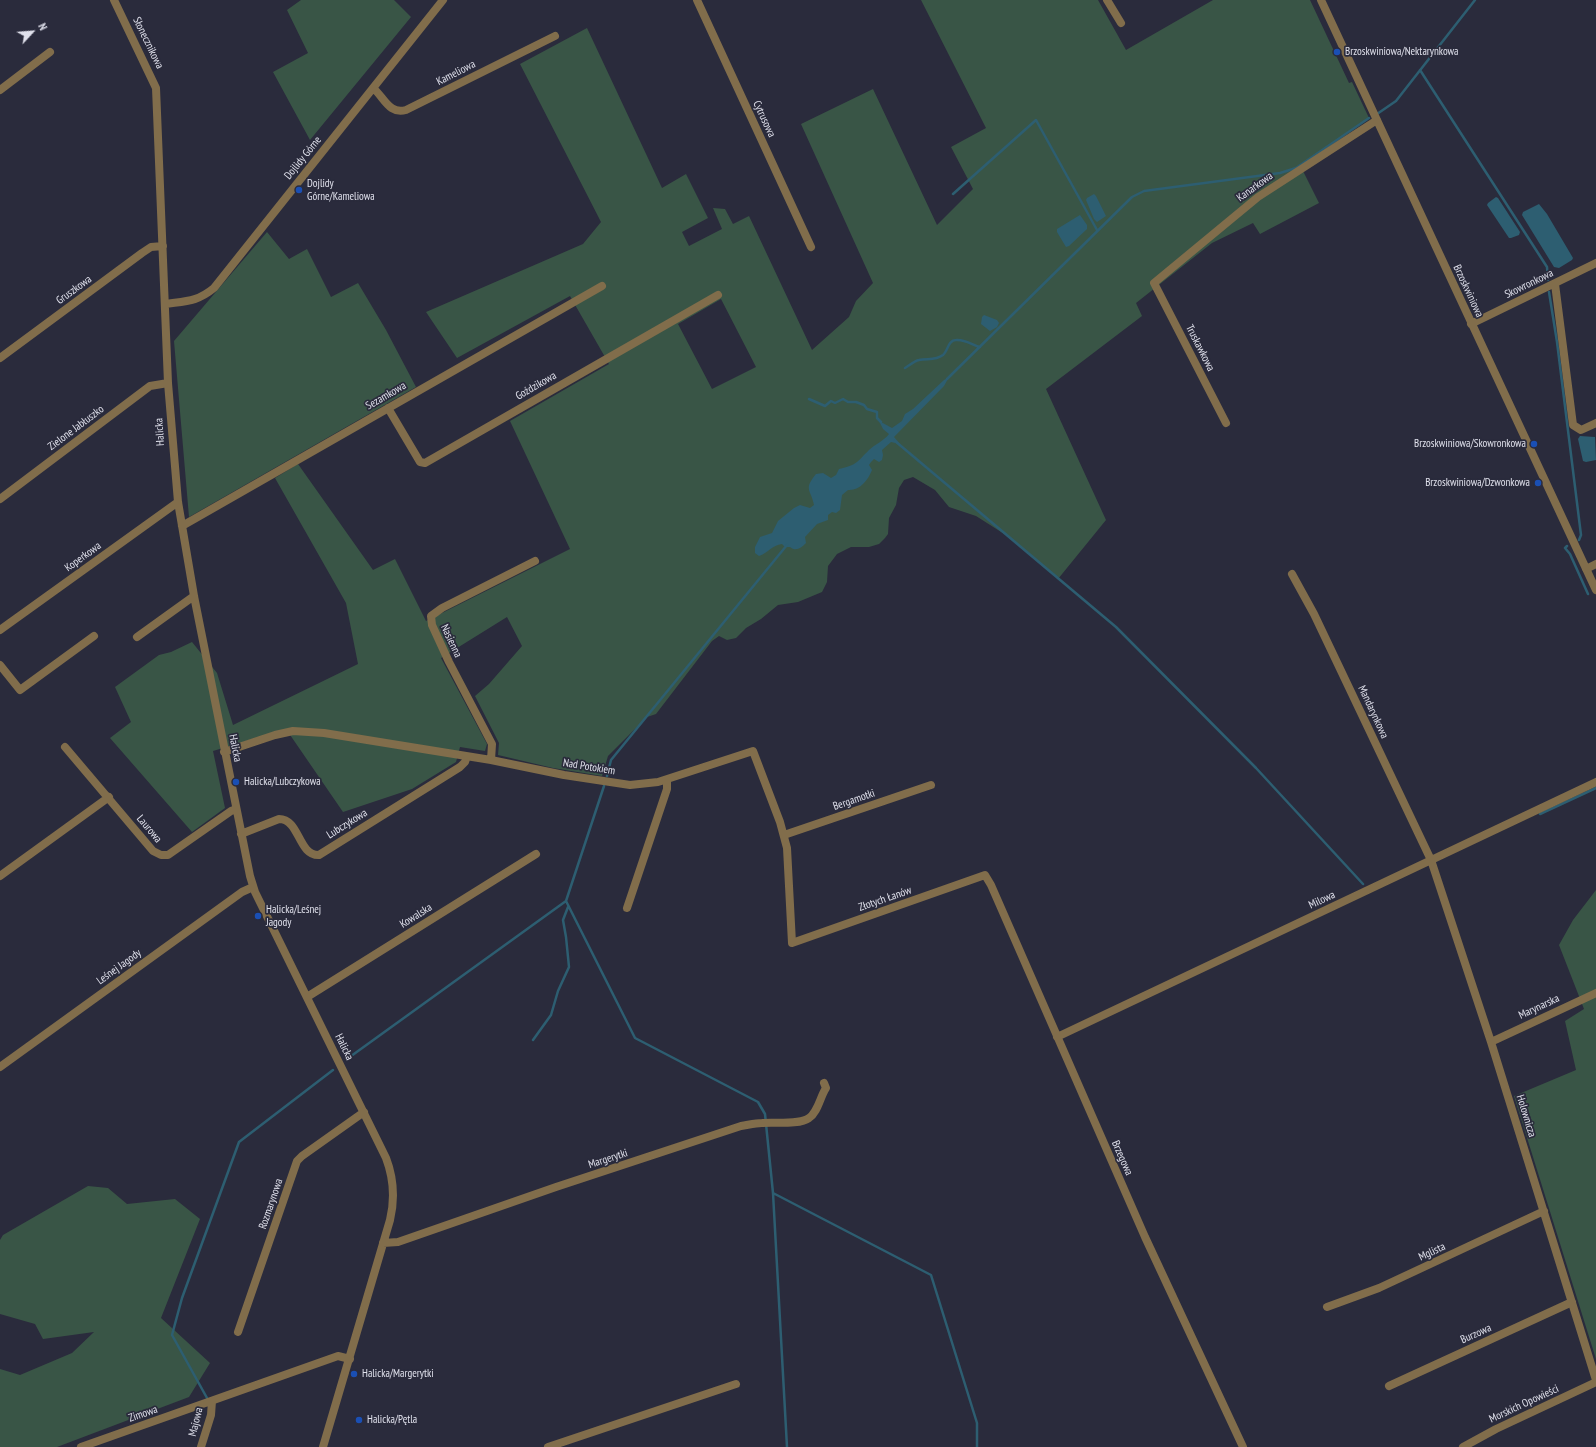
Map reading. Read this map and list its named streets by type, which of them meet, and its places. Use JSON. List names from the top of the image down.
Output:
{
  "streets": {
    "street": [
      "Słonecznikowa",
      "Kameliowa",
      "Cytrusowa",
      "Dojlidy Górne",
      "Kanarkowa",
      "Skowronkowa",
      "Gruszkowa",
      "Brzoskwiniowa",
      "Truskawkowa",
      "Goździkowa",
      "Sezamkowa",
      "Zielone Jabłuszko",
      "Halicka",
      "Koperkowa",
      "Nasienna",
      "Mandarynkowa",
      "Nad Potokiem",
      "Bergamotki",
      "Lubczykowa",
      "Laurowa",
      "Złotych Łanów",
      "Milowa",
      "Kowalska",
      "Leśnej Jagody",
      "Marynarska",
      "Holownicza",
      "Brzegowa",
      "Margerytki",
      "Rozmarynowa",
      "Mglista",
      "Burzowa",
      "Morskich Opowieści",
      "Zimowa",
      "Majowa"
    ]
  },
  "crossings": [
    ["Słonecznikowa", "Halicka"],
    ["Kameliowa", "Dojlidy Górne"],
    ["Dojlidy Górne", "Halicka"],
    ["Kanarkowa", "Brzoskwiniowa"],
    ["Kanarkowa", "Truskawkowa"],
    ["Skowronkowa", "Brzoskwiniowa"],
    ["Gruszkowa", "Halicka"],
    ["Goździkowa", "Sezamkowa"],
    ["Sezamkowa", "Halicka"],
    ["Zielone Jabłuszko", "Halicka"],
    ["Halicka", "Koperkowa"],
    ["Halicka", "Nad Potokiem"],
    ["Halicka", "Lubczykowa"],
    ["Halicka", "Laurowa"],
    ["Halicka", "Kowalska"],
    ["Halicka", "Leśnej Jagody"],
    ["Halicka", "Margerytki"],
    ["Halicka", "Rozmarynowa"],
    ["Halicka", "Zimowa"],
    ["Nasienna", "Nad Potokiem"],
    ["Mandarynkowa", "Milowa"],
    ["Mandarynkowa", "Holownicza"],
    ["Nad Potokiem", "Bergamotki"],
    ["Nad Potokiem", "Lubczykowa"],
    ["Nad Potokiem", "Złotych Łanów"],
    ["Złotych Łanów", "Brzegowa"],
    ["Milowa", "Holownicza"],
    ["Milowa", "Brzegowa"],
    ["Marynarska", "Holownicza"],
    ["Holownicza", "Mglista"],
    ["Holownicza", "Burzowa"],
    ["Holownicza", "Morskich Opowieści"],
    ["Zimowa", "Majowa"]
  ],
  "places": [
    "Brzoskwiniowa/Nektarynkowa",
    "Dojlidy Górne/Kameliowa",
    "Brzoskwiniowa/Skowronkowa",
    "Brzoskwiniowa/Dzwonkowa",
    "Halicka/Lubczykowa",
    "Halicka/Leśnej Jagody",
    "Halicka/Margerytki",
    "Halicka/Pętla"
  ],
  "north": "top right"
}
